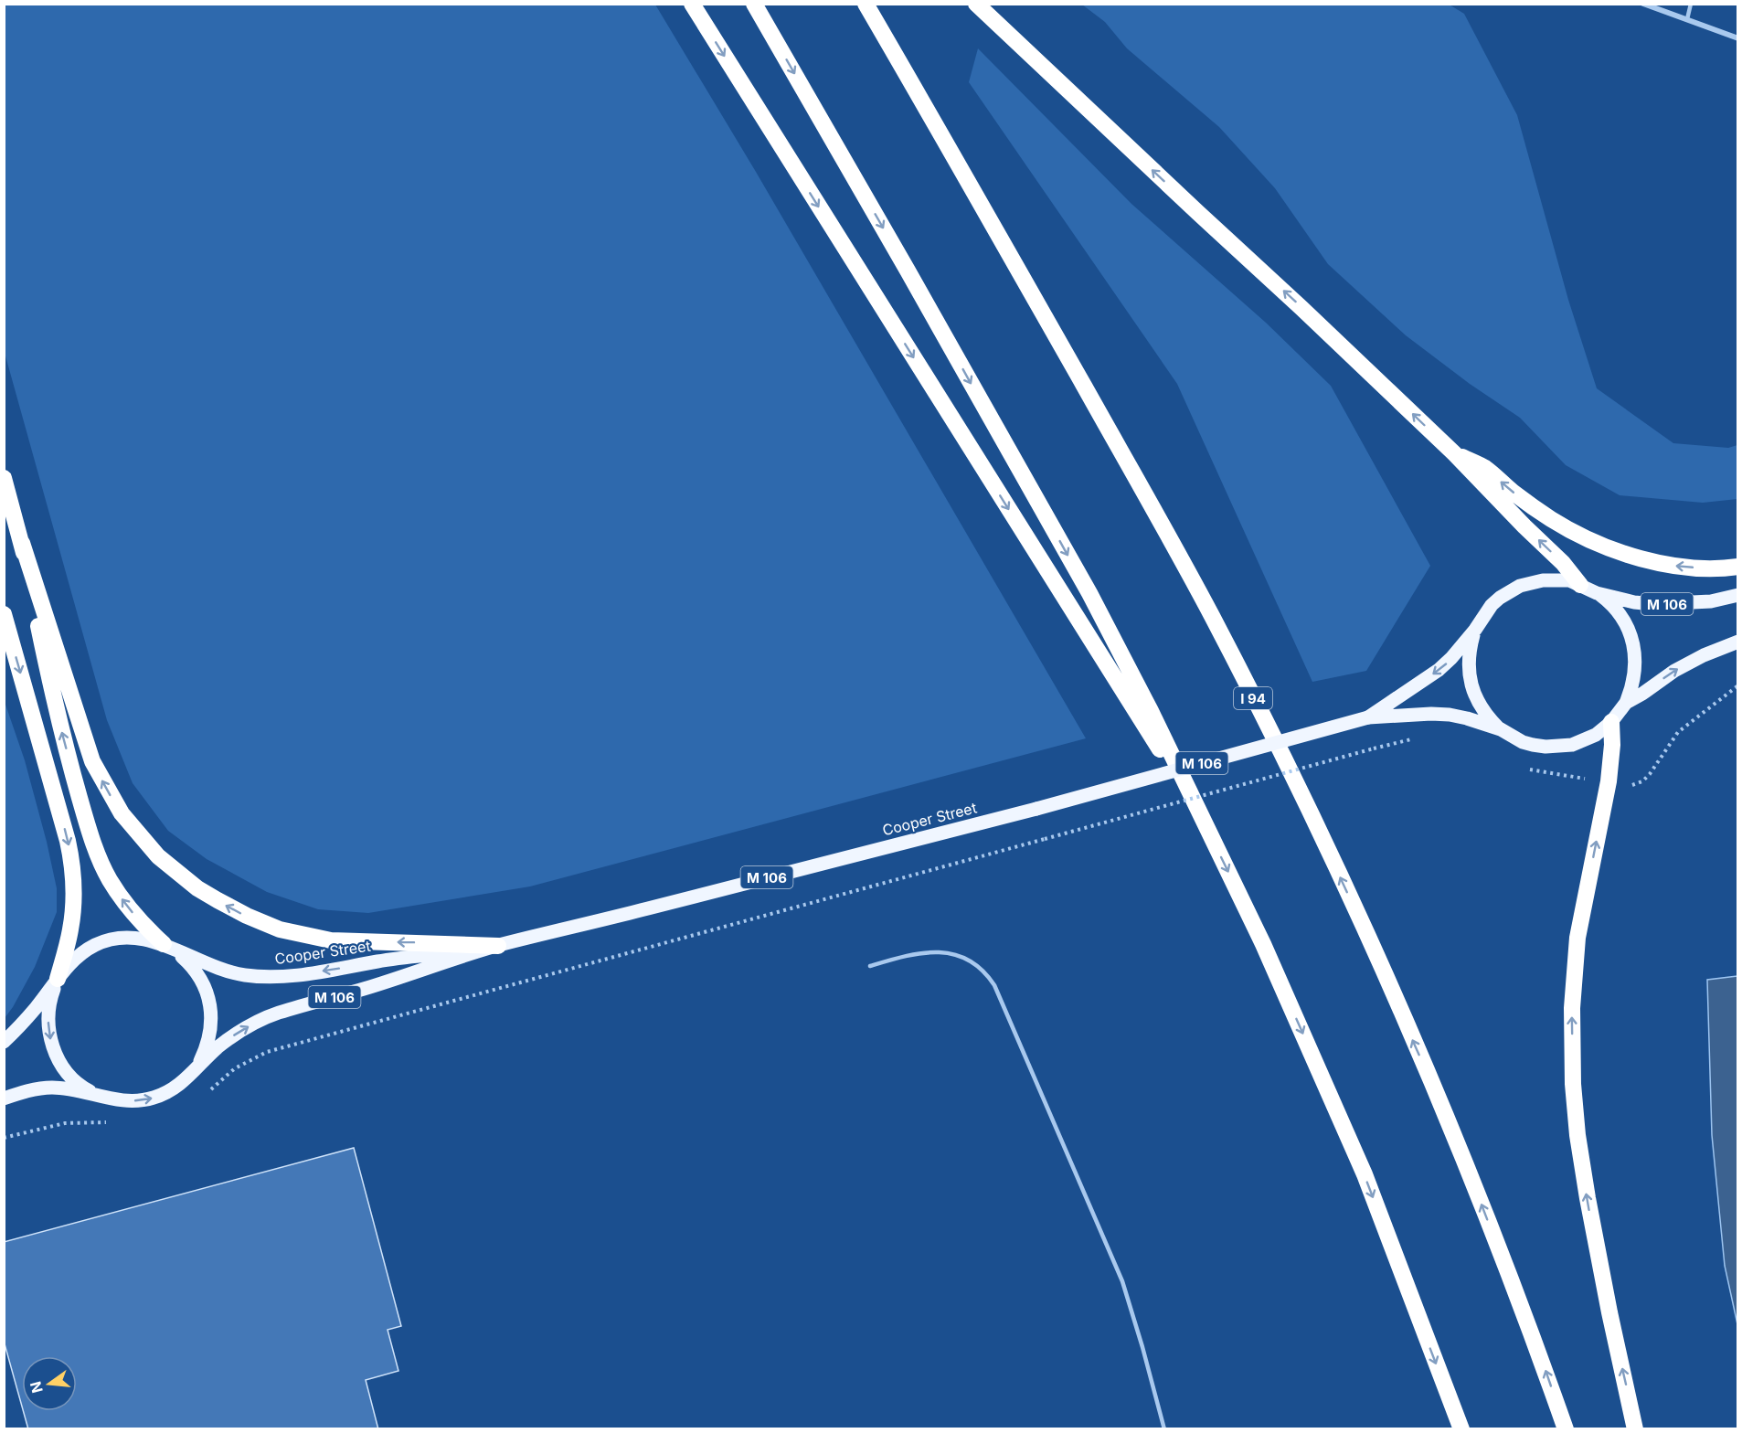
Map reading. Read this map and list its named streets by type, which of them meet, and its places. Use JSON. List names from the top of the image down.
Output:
{
  "streets": {
    "highway": ["I 94"],
    "main road": ["M 106", "Cooper Street"]
  },
  "north": "left"
}
